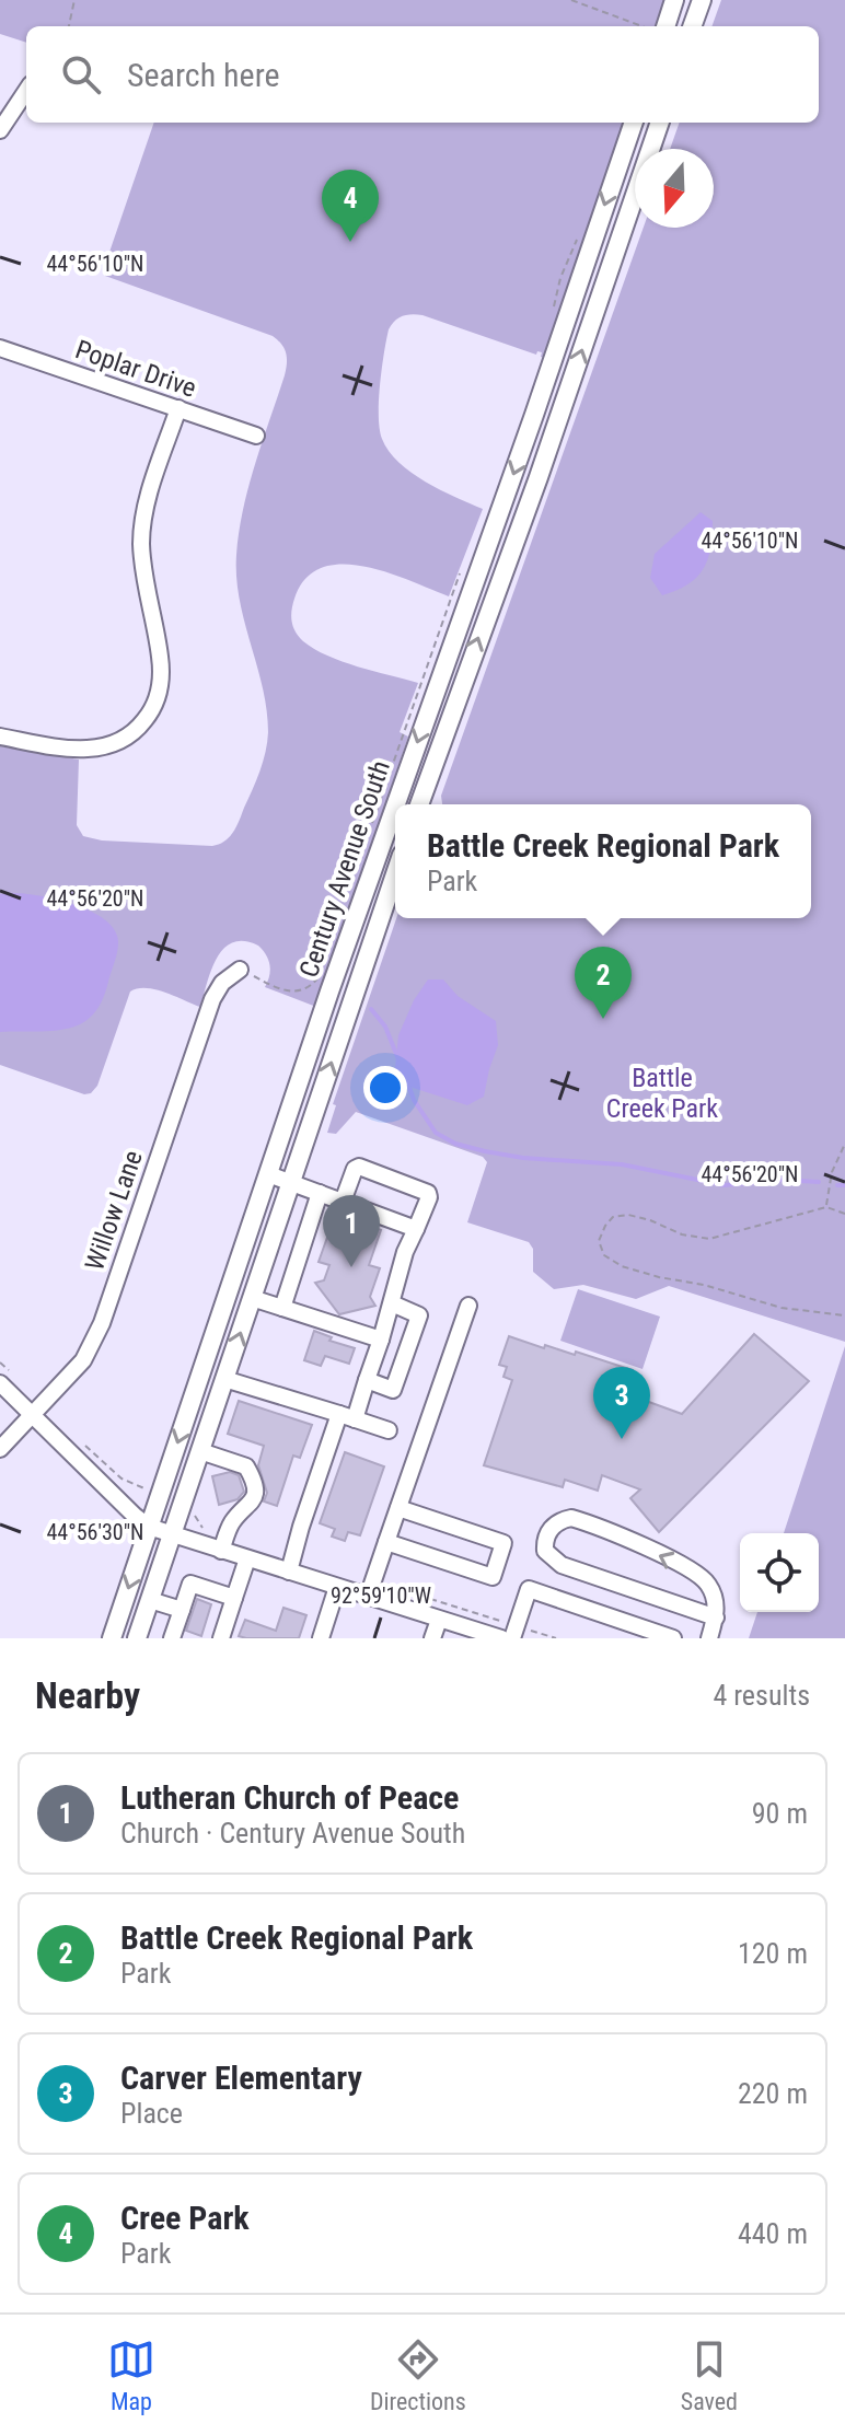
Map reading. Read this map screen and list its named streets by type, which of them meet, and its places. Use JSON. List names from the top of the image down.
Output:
{
  "streets": {
    "main road": ["Century Avenue South"],
    "street": ["Poplar Drive", "Willow Lane"]
  },
  "parks": ["Battle Creek Park"],
  "north": "bottom",
  "page": {
    "search": "Search here",
    "pins": [
      "4",
      "2",
      "1",
      "3"
    ],
    "popup": ["Battle Creek Regional Park", "Park"],
    "heading": ["Nearby", "4 results"],
    "list": [
      {
        "mark": "1",
        "name": "Lutheran Church of Peace",
        "note": "Church · Century Avenue South",
        "value": "90 m"
      },
      {
        "mark": "2",
        "name": "Battle Creek Regional Park",
        "note": "Park",
        "value": "120 m"
      },
      {
        "mark": "3",
        "name": "Carver Elementary",
        "note": "Place",
        "value": "220 m"
      },
      {
        "mark": "4",
        "name": "Cree Park",
        "note": "Park",
        "value": "440 m"
      }
    ],
    "nav": ["Map", "Directions", "Saved"]
  },
  "coordinates": [
    "44°56'10\"N",
    "44°56'20\"N",
    "44°56'30\"N",
    "92°59'10\"W"
  ]
}
